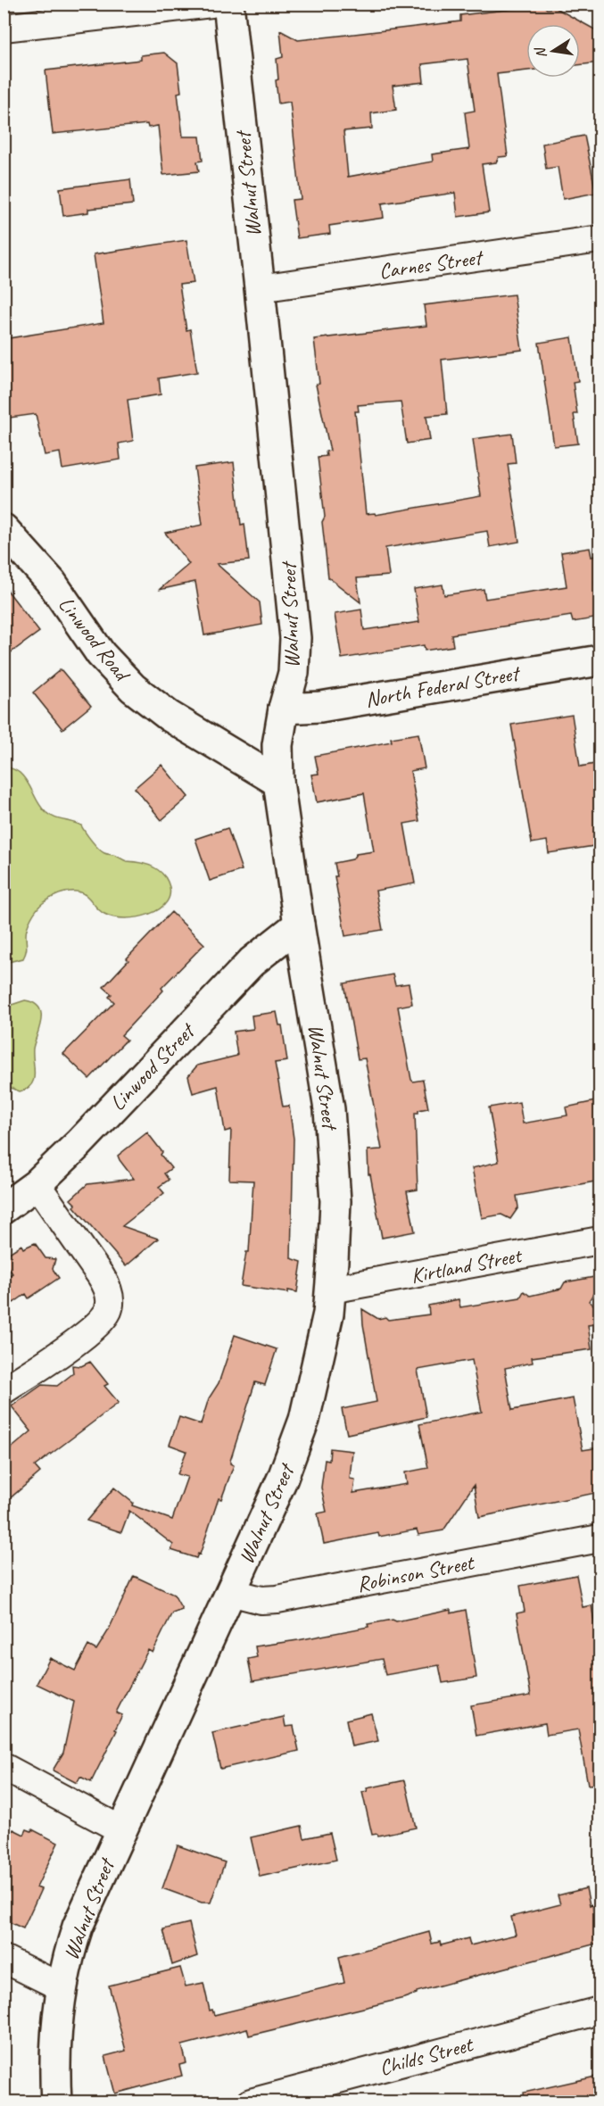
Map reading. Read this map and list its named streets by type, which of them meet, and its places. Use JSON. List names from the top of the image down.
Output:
{
  "streets": {
    "main road": [
      "Walnut Street",
      "Linwood Road",
      "North Federal Street",
      "Linwood Street"
    ],
    "street": [
      "Carnes Street",
      "Kirtland Street",
      "Robinson Street",
      "Childs Street"
    ]
  },
  "crossings": [
    ["Walnut Street", "Carnes Street"],
    ["Walnut Street", "Linwood Road"],
    ["Walnut Street", "North Federal Street"],
    ["Walnut Street", "Linwood Street"],
    ["Walnut Street", "Kirtland Street"],
    ["Walnut Street", "Robinson Street"]
  ],
  "north": "left"
}
